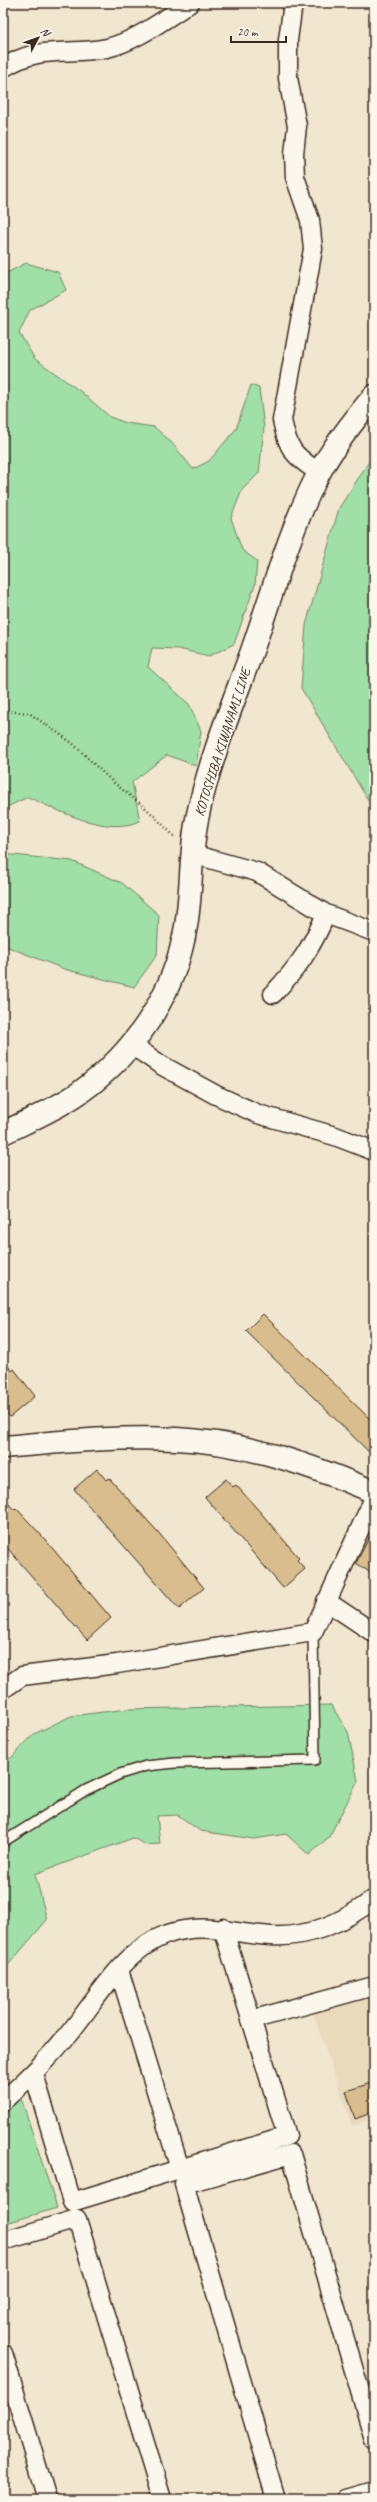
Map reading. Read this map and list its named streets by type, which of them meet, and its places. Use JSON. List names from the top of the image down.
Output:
{
  "streets": {
    "main road": ["KOTOSHIBA KIWANAMI LINE"]
  },
  "scale_bar": "20 m",
  "north": "top right"
}
